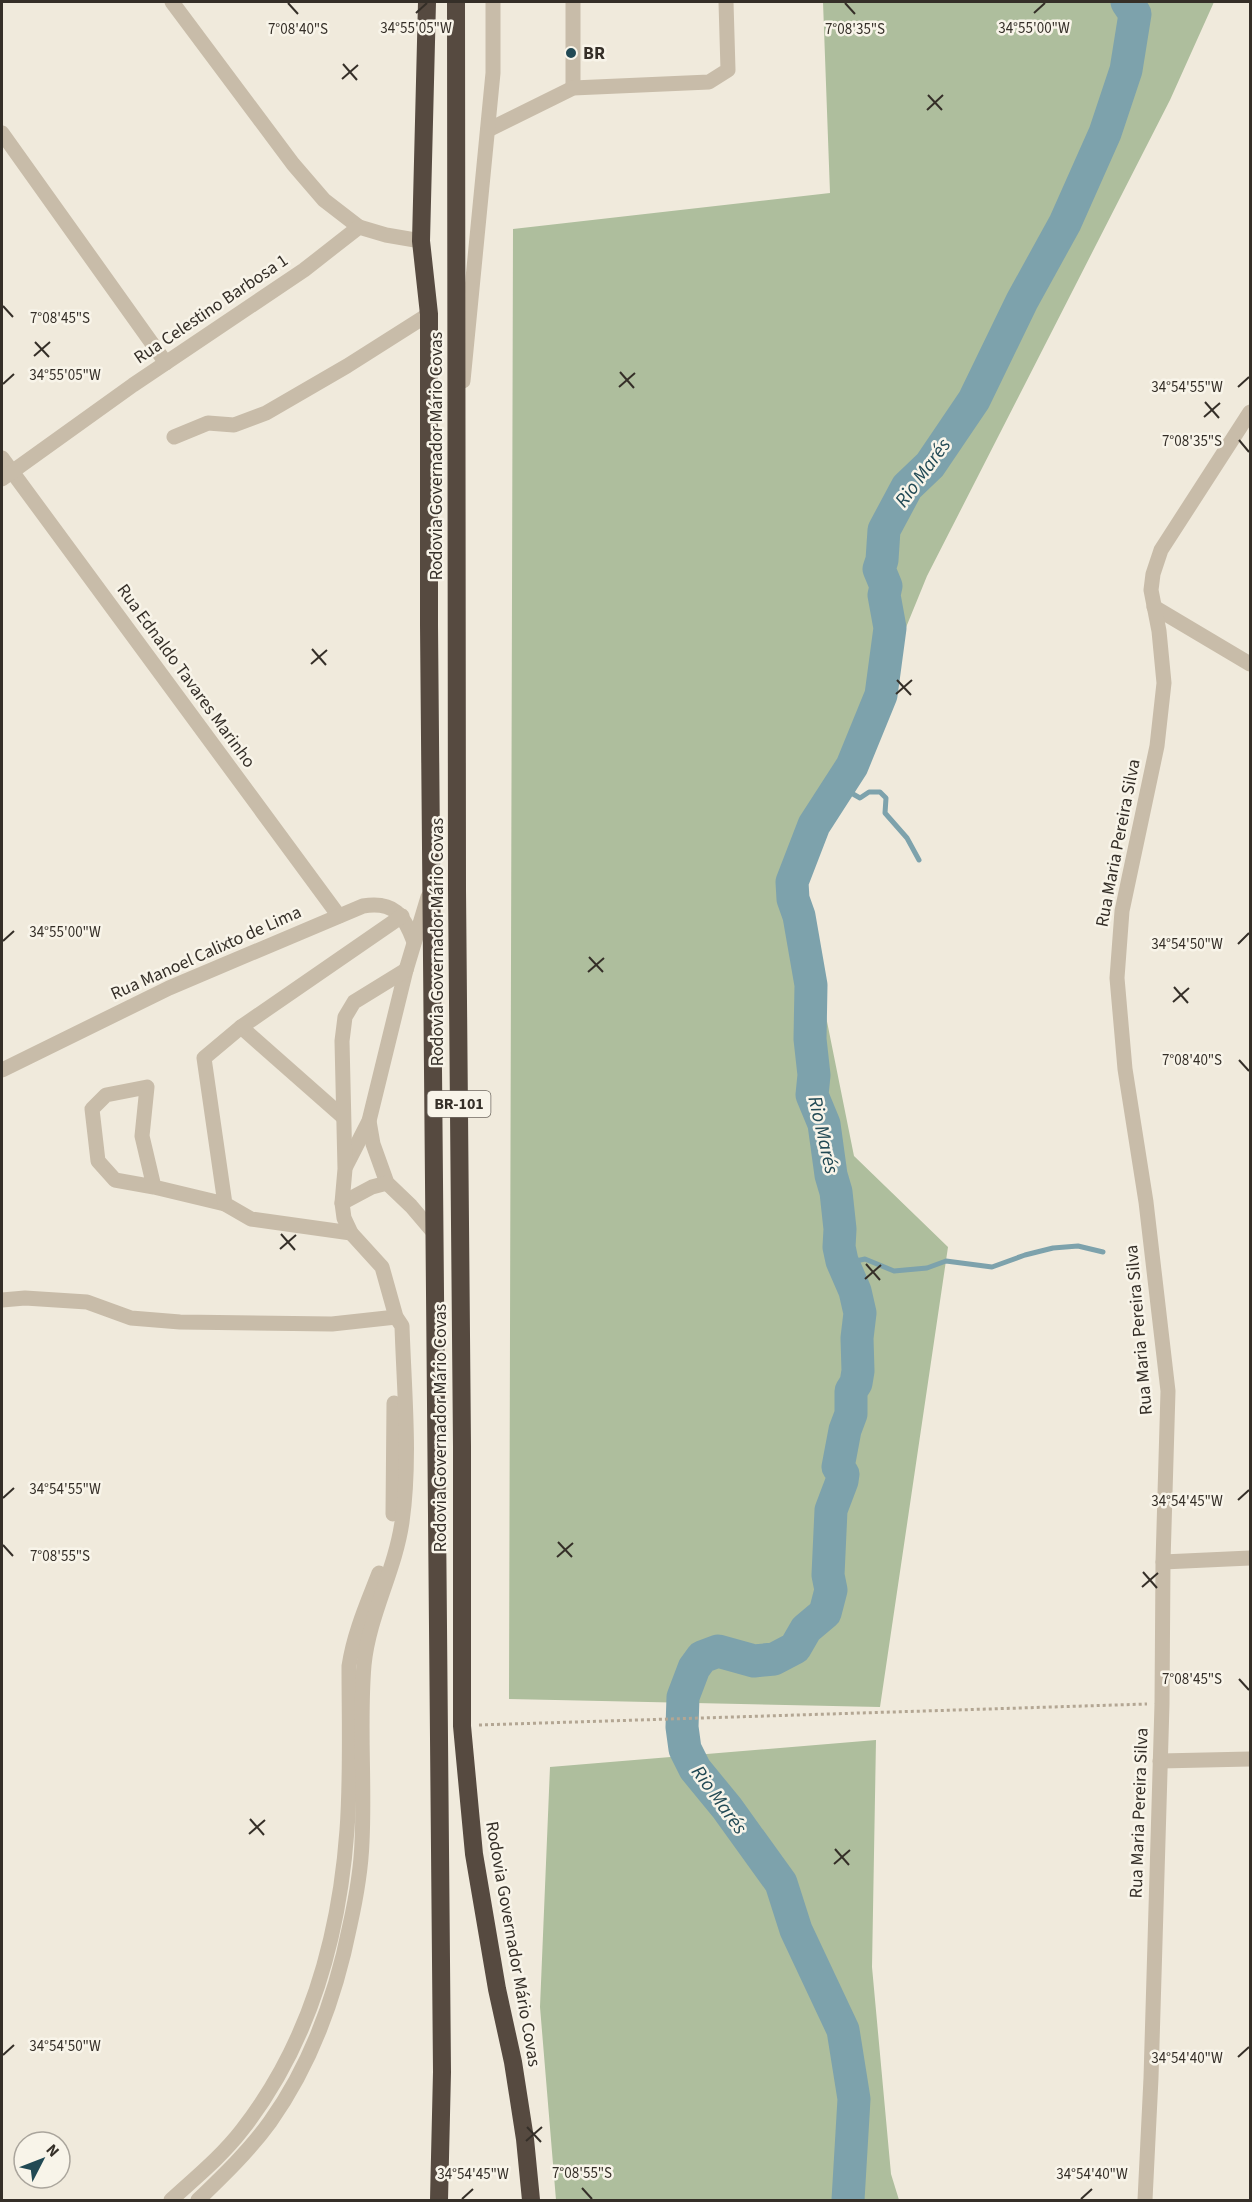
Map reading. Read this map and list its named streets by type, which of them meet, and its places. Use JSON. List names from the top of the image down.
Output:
{
  "streets": {
    "highway": ["Rodovia Governador Mário Covas", "BR-101"],
    "street": [
      "Rua Celestino Barbosa 1",
      "Rua Ednaldo Tavares Marinho",
      "Rua Maria Pereira Silva",
      "Rua Manoel Calixto de Lima"
    ]
  },
  "crossings": [
    ["Rua Celestino Barbosa 1", "Rua Ednaldo Tavares Marinho"],
    ["Rua Ednaldo Tavares Marinho", "Rua Manoel Calixto de Lima"]
  ],
  "water": ["Rio Marés"],
  "places": ["BR"],
  "north": "top right",
  "coordinates": [
    "34°55'05\"W",
    "34°55'00\"W",
    "7°08'40\"S",
    "7°08'35\"S",
    "7°08'45\"S",
    "34°54'55\"W",
    "34°54'50\"W",
    "34°54'45\"W",
    "7°08'55\"S",
    "34°54'40\"W"
  ]
}
